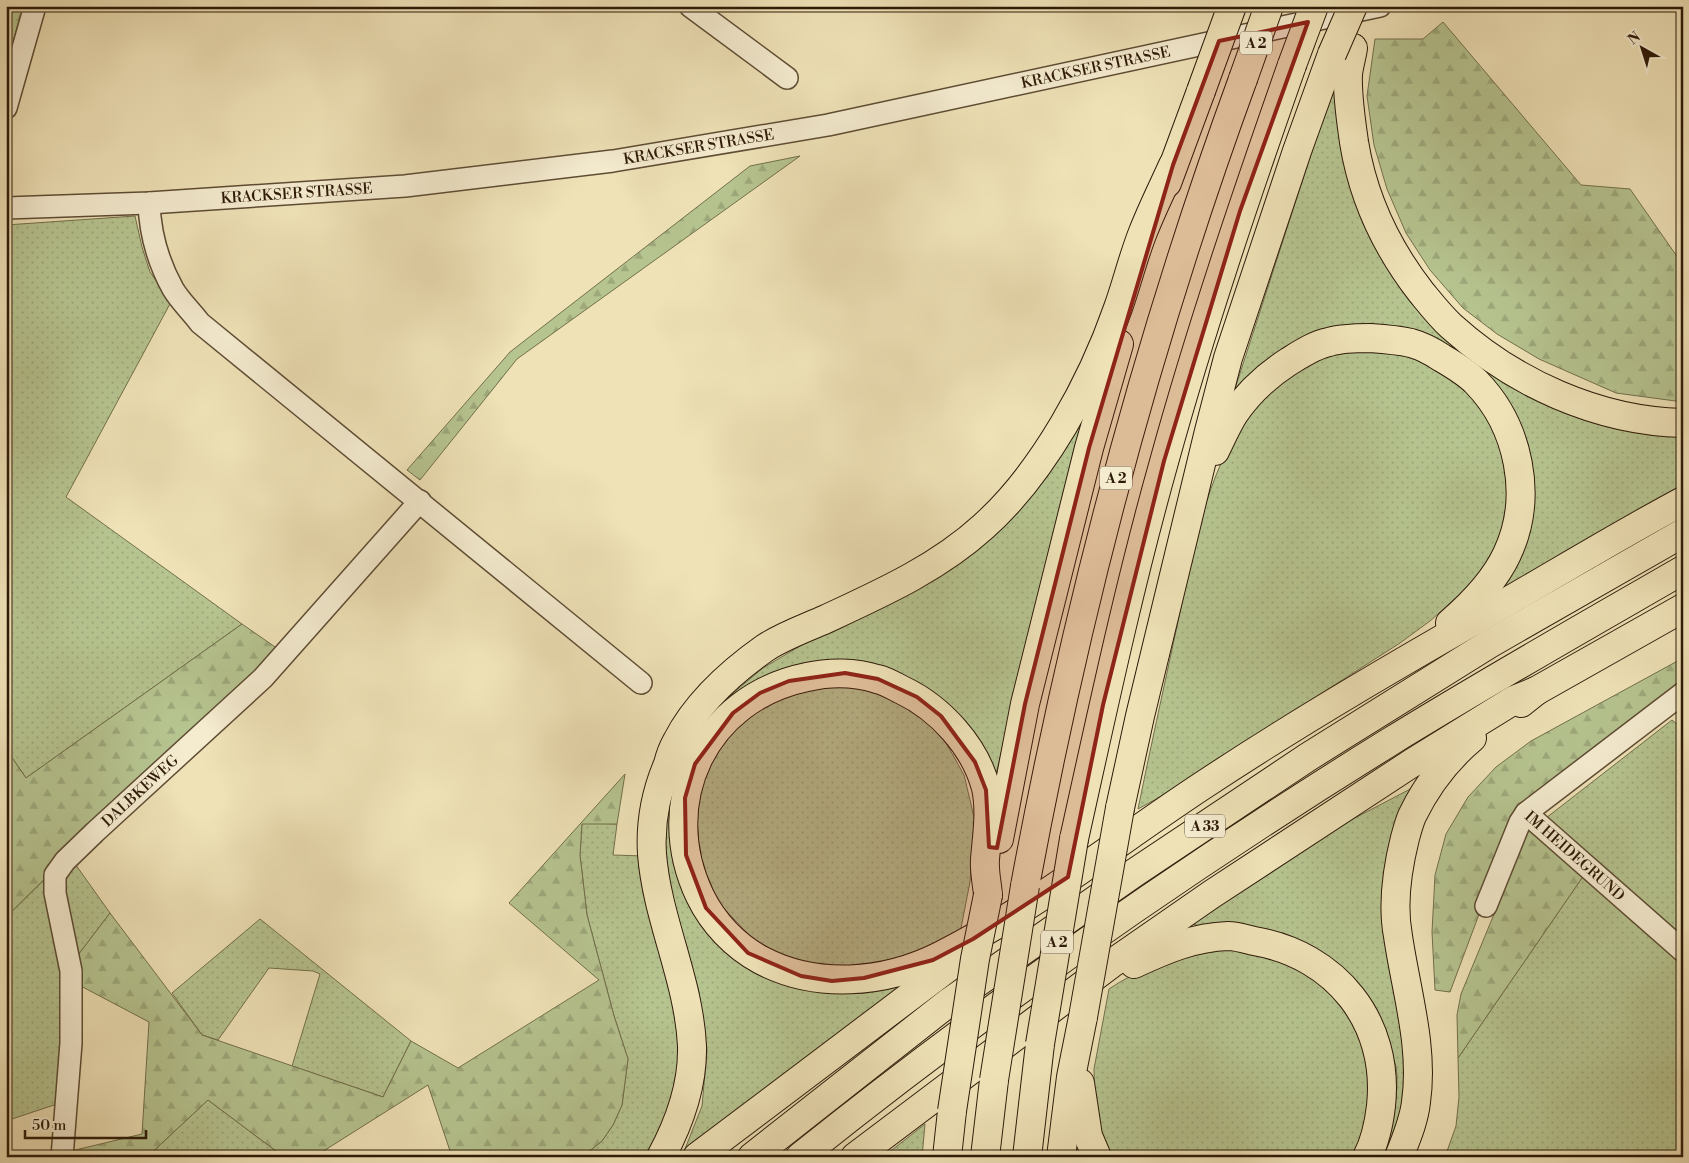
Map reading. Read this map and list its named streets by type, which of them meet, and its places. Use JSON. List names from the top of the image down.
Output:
{
  "streets": {
    "highway": ["A 2", "A 33"],
    "street": ["KRACKSER STRASSE", "DALBKEWEG", "IM HEIDEGRUND"]
  },
  "scale_bar": "50 m",
  "north": "top left"
}
